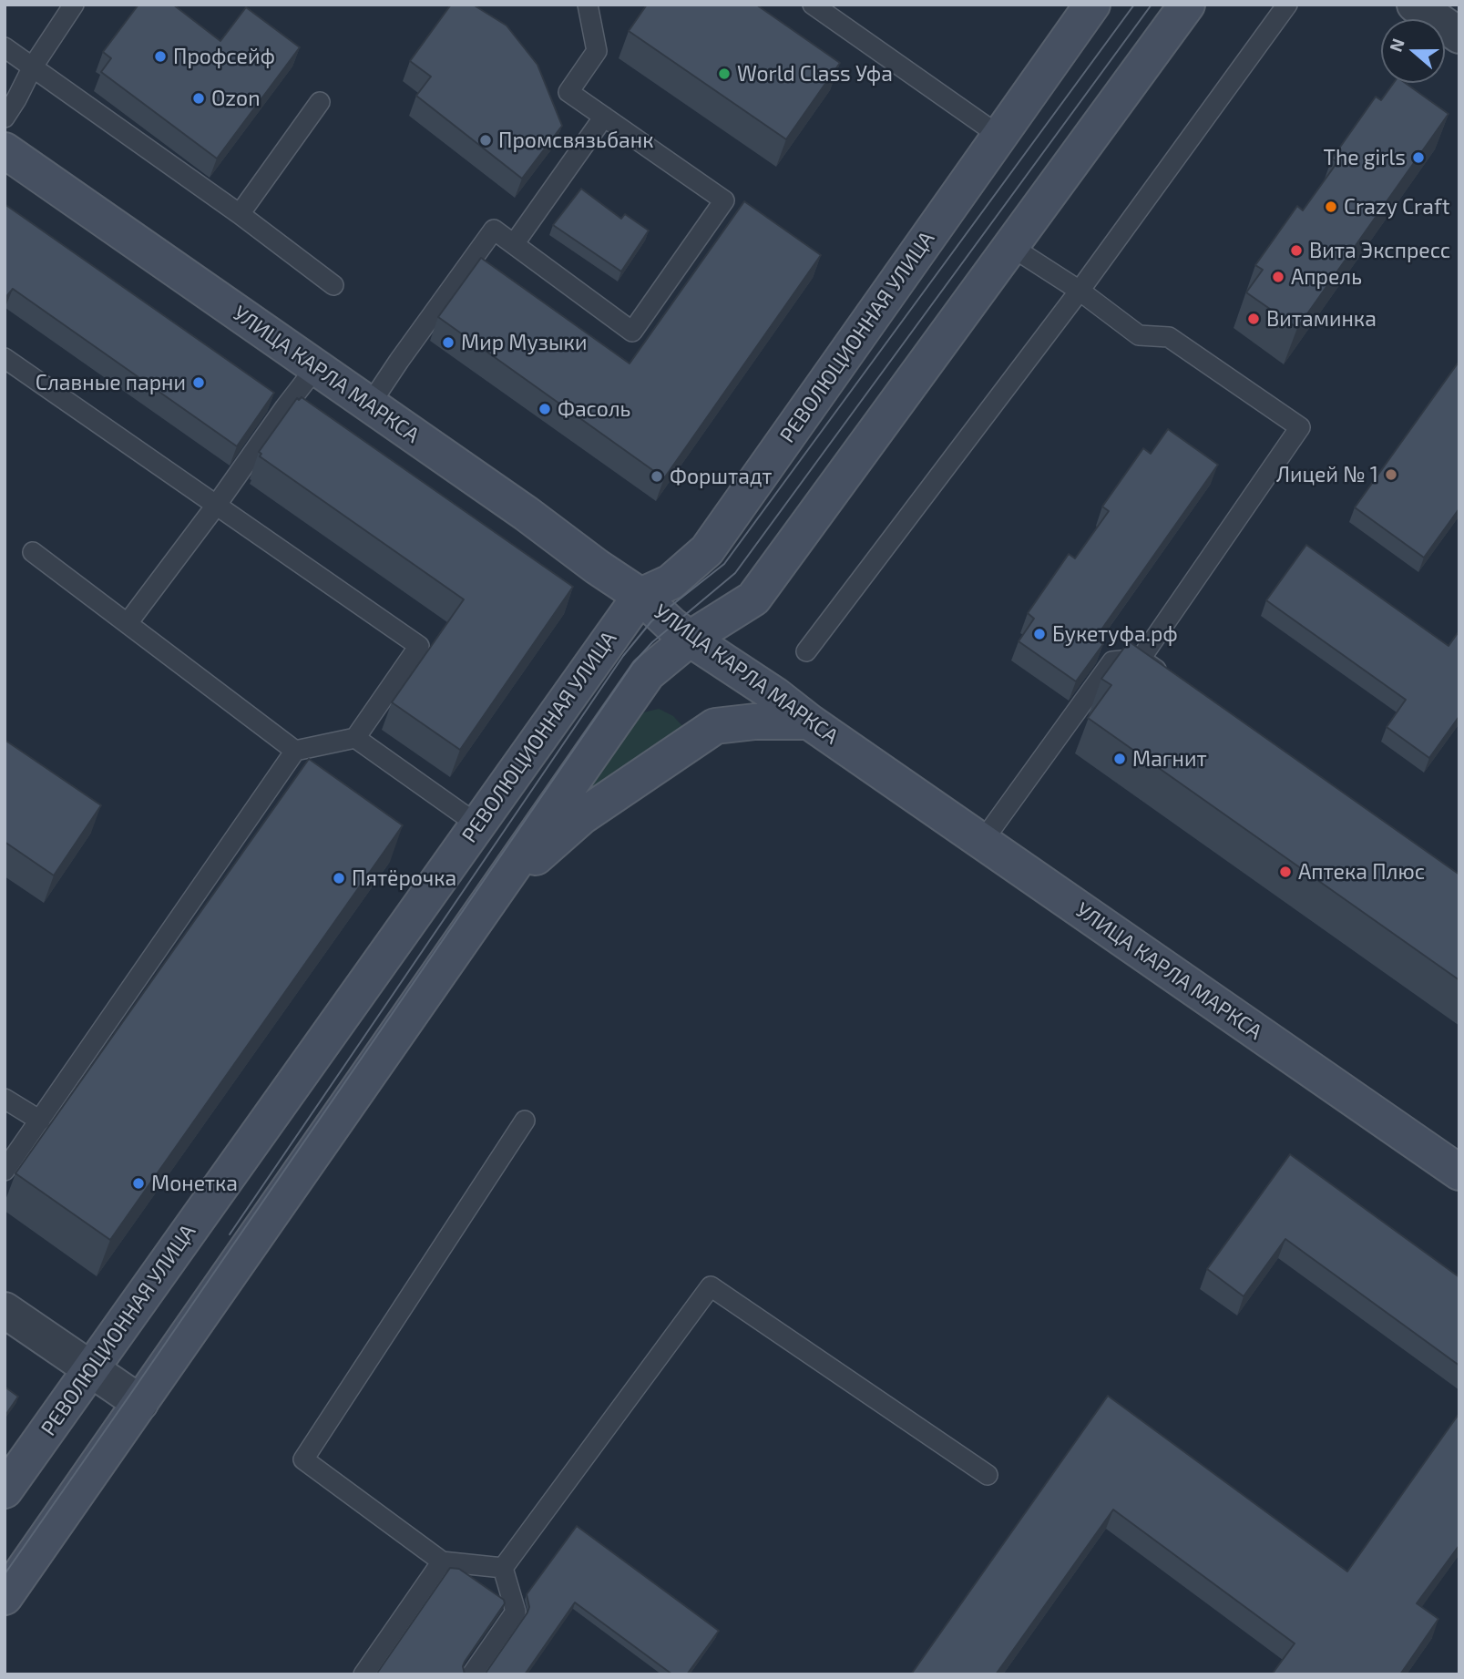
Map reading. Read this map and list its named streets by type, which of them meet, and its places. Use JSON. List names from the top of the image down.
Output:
{
  "streets": {
    "street": ["РЕВОЛЮЦИОННАЯ УЛИЦА", "УЛИЦА КАРЛА МАРКСА"]
  },
  "crossings": [
    ["РЕВОЛЮЦИОННАЯ УЛИЦА", "УЛИЦА КАРЛА МАРКСА"]
  ],
  "places": [
    "Профсейф",
    "World Class Уфа",
    "Ozon",
    "Промсвязьбанк",
    "The girls",
    "Crazy Craft",
    "Вита Экспресс",
    "Апрель",
    "Витаминка",
    "Мир Музыки",
    "Славные парни",
    "Фасоль",
    "Лицей № 1",
    "Форштадт",
    "Букетуфа.рф",
    "Магнит",
    "Аптека Плюс",
    "Пятёрочка",
    "Монетка"
  ],
  "north": "left"
}
